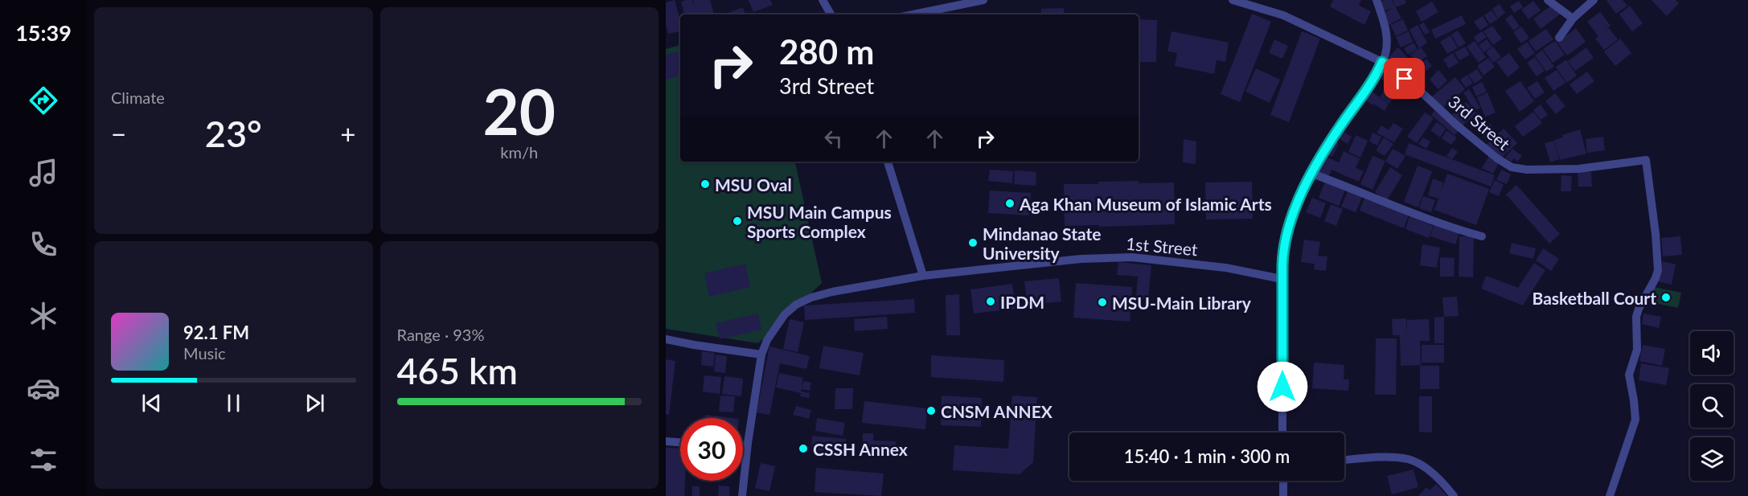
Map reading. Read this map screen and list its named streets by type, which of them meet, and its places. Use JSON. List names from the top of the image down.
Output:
{
  "streets": {
    "street": ["3rd Street", "1st Street"]
  },
  "places": [
    "MSU Oval",
    "Aga Khan Museum of Islamic Arts",
    "MSU Main Campus Sports Complex",
    "Mindanao State University",
    "Basketball Court",
    "IPDM",
    "MSU-Main Library",
    "CNSM ANNEX",
    "CSSH Annex"
  ],
  "page": {
    "tabs": "15:39",
    "tile": [
      "Climate",
      ["20", "km/h"],
      ["Range · 93%", "465 km"]
    ],
    "turn": ["280 m", "3rd Street"],
    "heat": ["−", "23°", "+"],
    "song": ["92.1 FM", "Music"],
    "limit": "30",
    "trip": "15:40 · 1 min · 300 m"
  }
}
